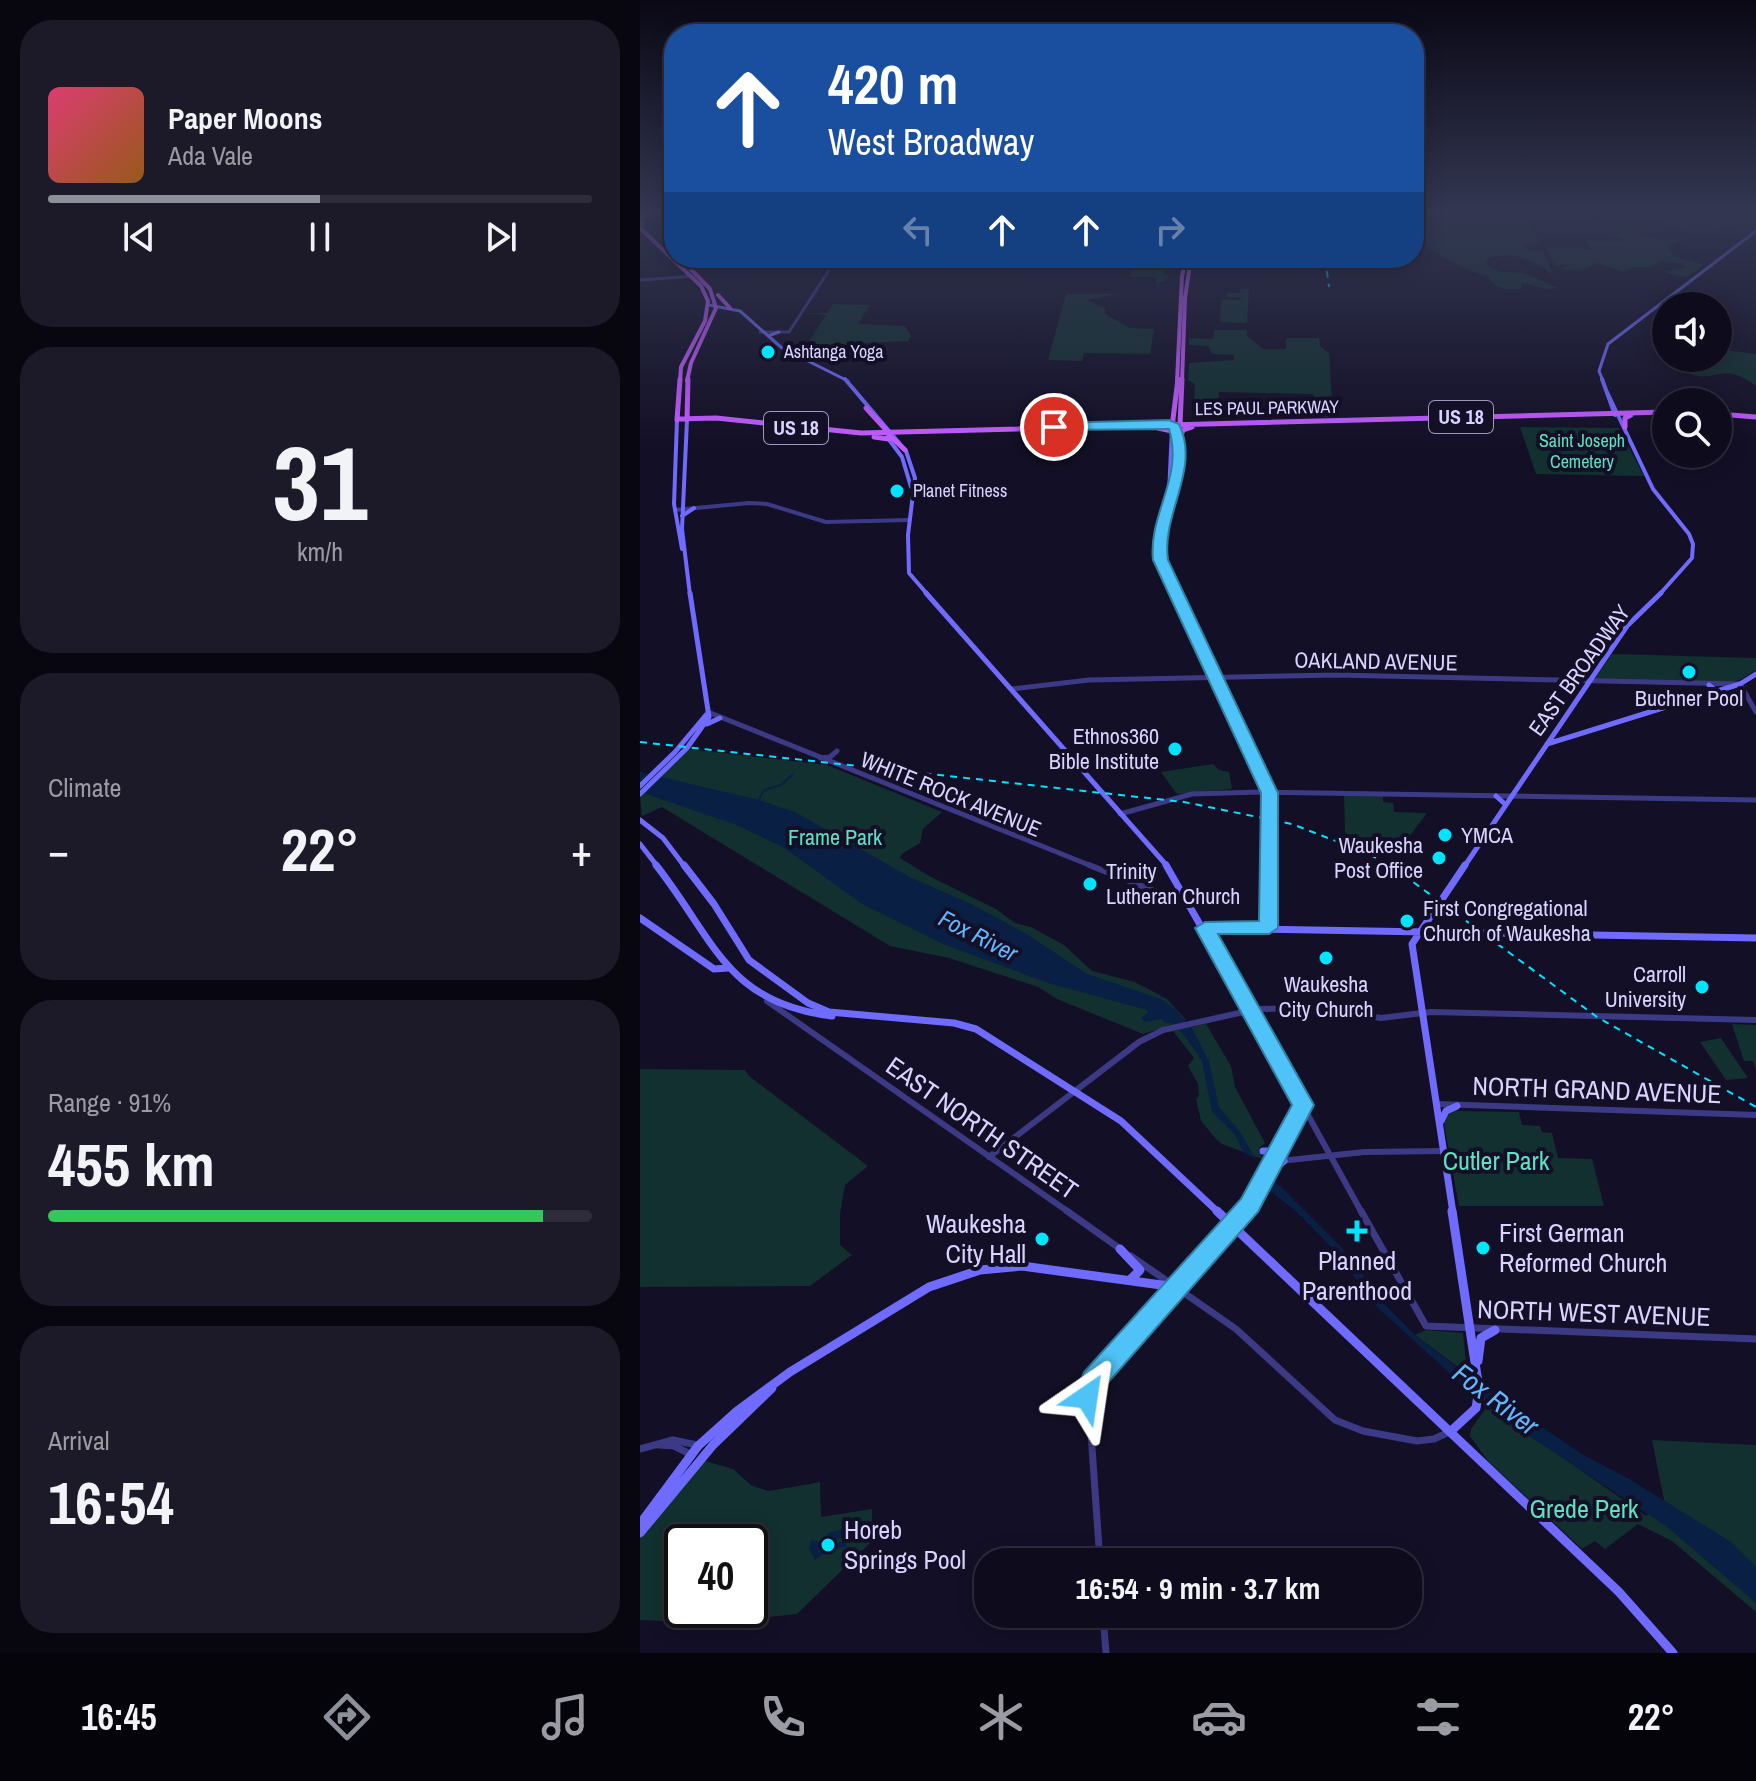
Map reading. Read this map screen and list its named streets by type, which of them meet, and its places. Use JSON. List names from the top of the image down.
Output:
{
  "streets": {
    "main road": [
      "LES PAUL PARKWAY",
      "US 18",
      "EAST BROADWAY",
      "EAST NORTH STREET"
    ],
    "street": [
      "OAKLAND AVENUE",
      "WHITE ROCK AVENUE",
      "NORTH GRAND AVENUE",
      "NORTH WEST AVENUE"
    ]
  },
  "crossings": [
    ["LES PAUL PARKWAY", "US 18"],
    ["LES PAUL PARKWAY", "EAST BROADWAY"],
    ["OAKLAND AVENUE", "EAST BROADWAY"]
  ],
  "water": ["Fox River"],
  "parks": [
    "Saint Joseph Cemetery",
    "Frame Park",
    "Cutler Park",
    "Grede Perk"
  ],
  "places": {
    "other": [
      "Ashtanga Yoga",
      "Planet Fitness",
      "Buchner Pool",
      "Ethnos360 Bible Institute",
      "YMCA",
      "Waukesha Post Office",
      "Trinity Lutheran Church",
      "First Congregational Church of Waukesha",
      "Waukesha City Church",
      "Carroll University",
      "Waukesha City Hall",
      "First German Reformed Church",
      "Horeb Springs Pool"
    ],
    "health": ["Planned Parenthood"]
  },
  "page": {
    "turn": ["420 m", "West Broadway"],
    "song": ["Paper Moons", "Ada Vale"],
    "tile": [
      ["31", "km/h"],
      "Climate",
      ["Range · 91%", "455 km"],
      ["Arrival", "16:54"]
    ],
    "heat": ["−", "22°", "+"],
    "limit": "40",
    "trip": "16:54 · 9 min · 3.7 km",
    "tabs": ["16:45", "22°"]
  }
}
